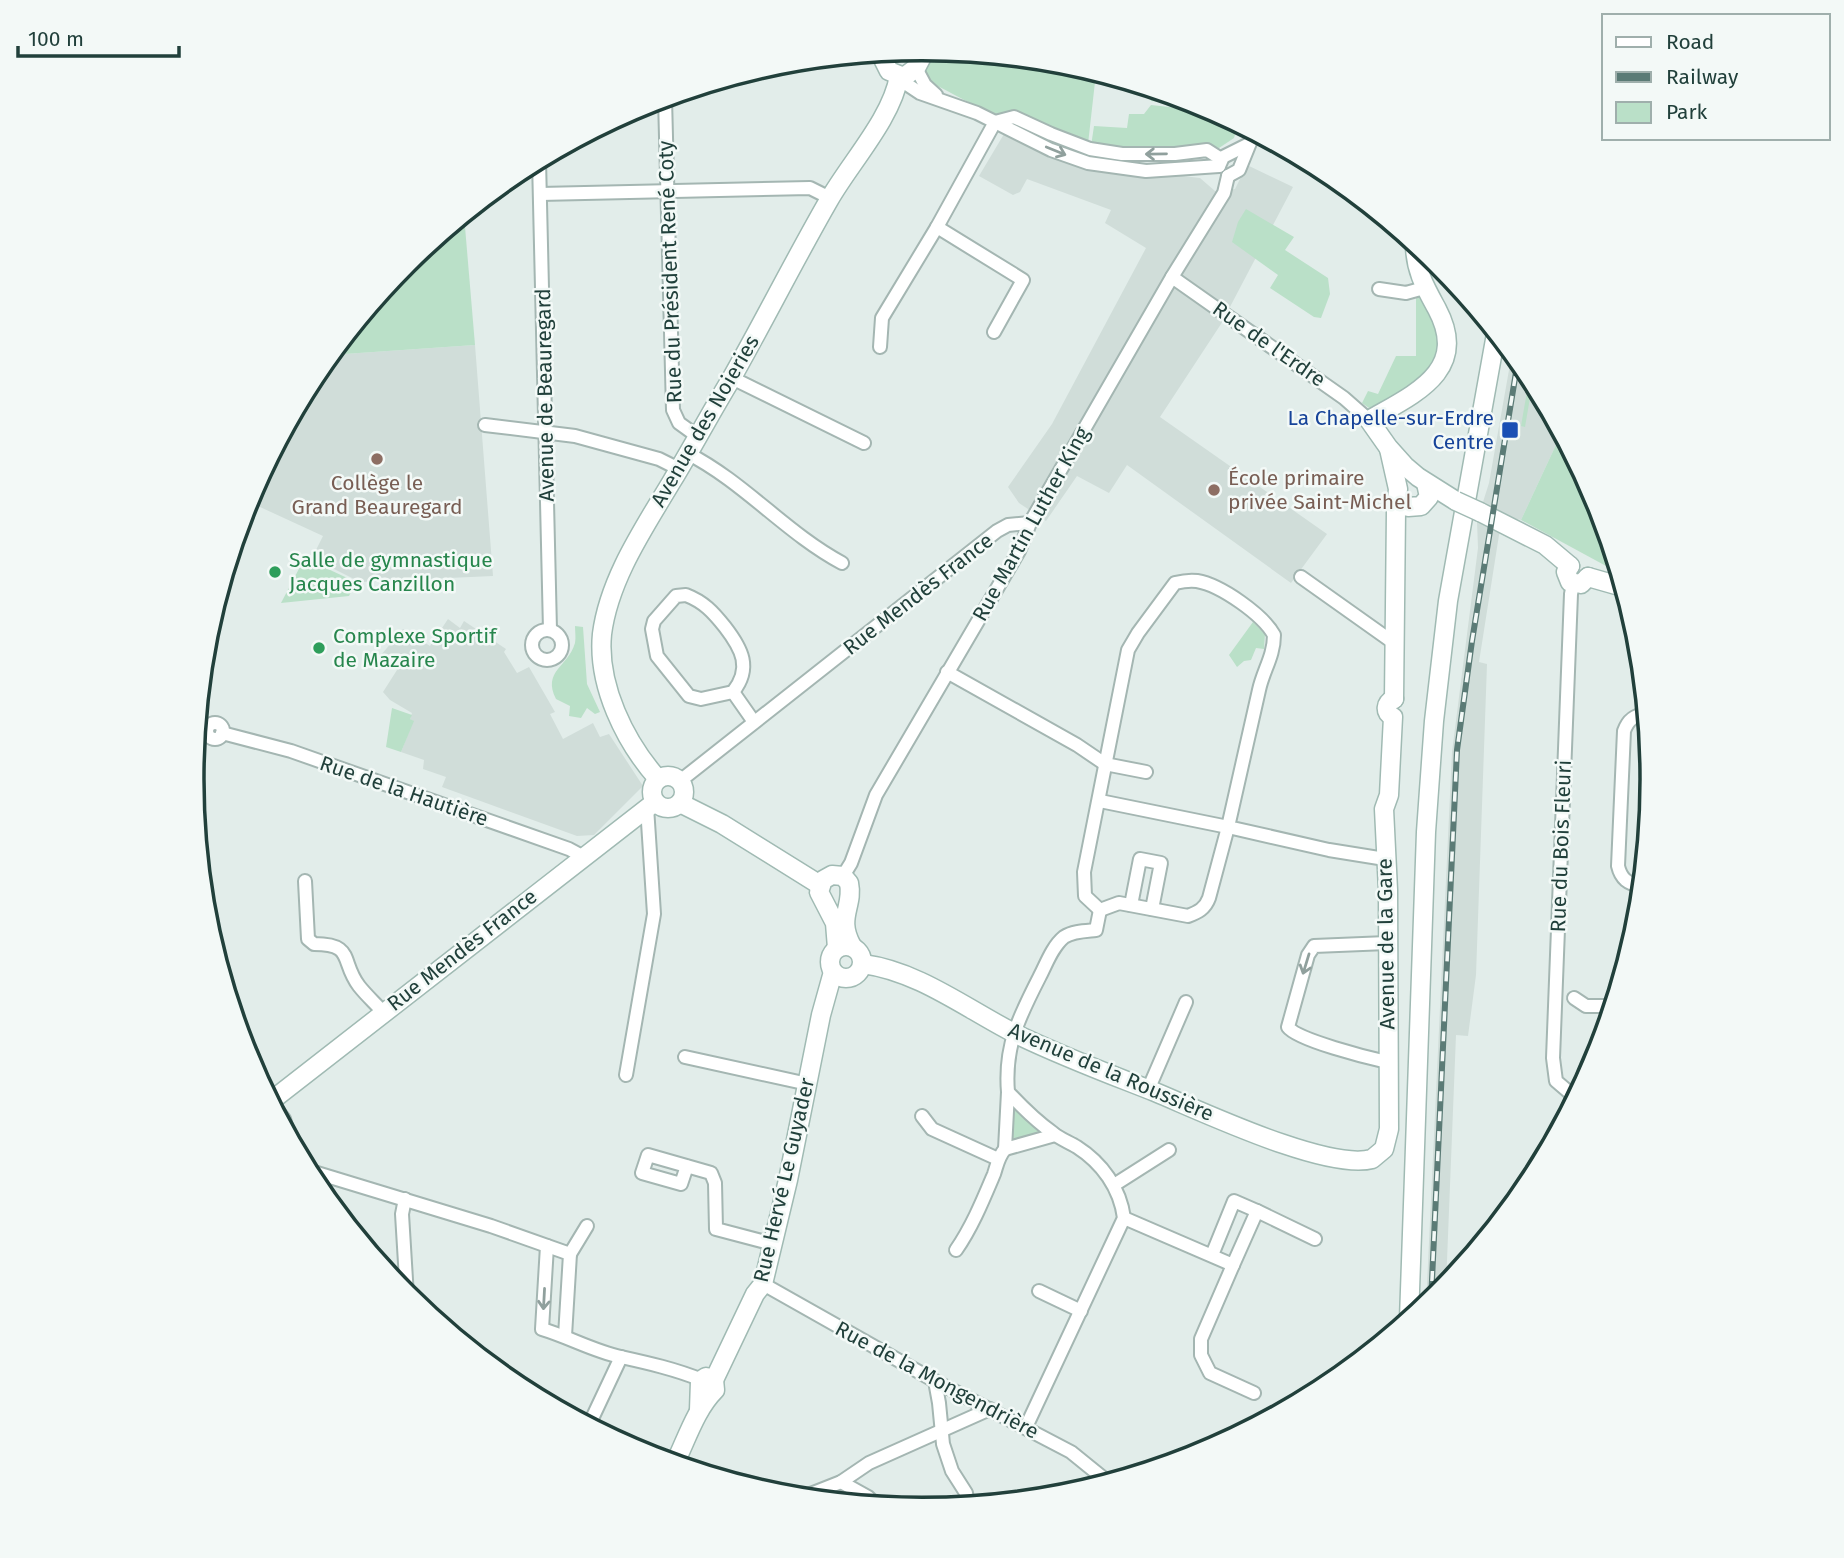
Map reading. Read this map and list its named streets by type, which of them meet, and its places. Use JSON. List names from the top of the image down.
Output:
{
  "streets": {
    "street": [
      "Rue du Président René Coty",
      "Rue de l'Erdre",
      "Avenue de Beauregard",
      "Avenue des Noieries",
      "Rue Martin Luther King",
      "Rue Mendès France",
      "Rue de la Hautière",
      "Rue du Bois Fleuri",
      "Avenue de la Gare",
      "Avenue de la Roussière",
      "Rue Hervé Le Guyader",
      "Rue de la Mongendrière"
    ]
  },
  "crossings": [
    ["Rue du Président René Coty", "Avenue des Noieries"],
    ["Rue de l'Erdre", "Rue Martin Luther King"],
    ["Rue de l'Erdre", "Avenue de la Gare"],
    ["Avenue des Noieries", "Rue Mendès France"],
    ["Rue Martin Luther King", "Rue Mendès France"],
    ["Rue Mendès France", "Rue de la Hautière"],
    ["Avenue de la Gare", "Avenue de la Roussière"],
    ["Avenue de la Roussière", "Rue Hervé Le Guyader"],
    ["Rue Hervé Le Guyader", "Rue de la Mongendrière"]
  ],
  "places": {
    "transit": ["La Chapelle-sur-Erdre Centre"],
    "other": [
      "Collège le Grand Beauregard",
      "École primaire privée Saint-Michel",
      "Salle de gymnastique Jacques Canzillon",
      "Complexe Sportif de Mazaire"
    ]
  },
  "legend": ["Road", "Railway", "Park"],
  "scale_bar": "100 m"
}
